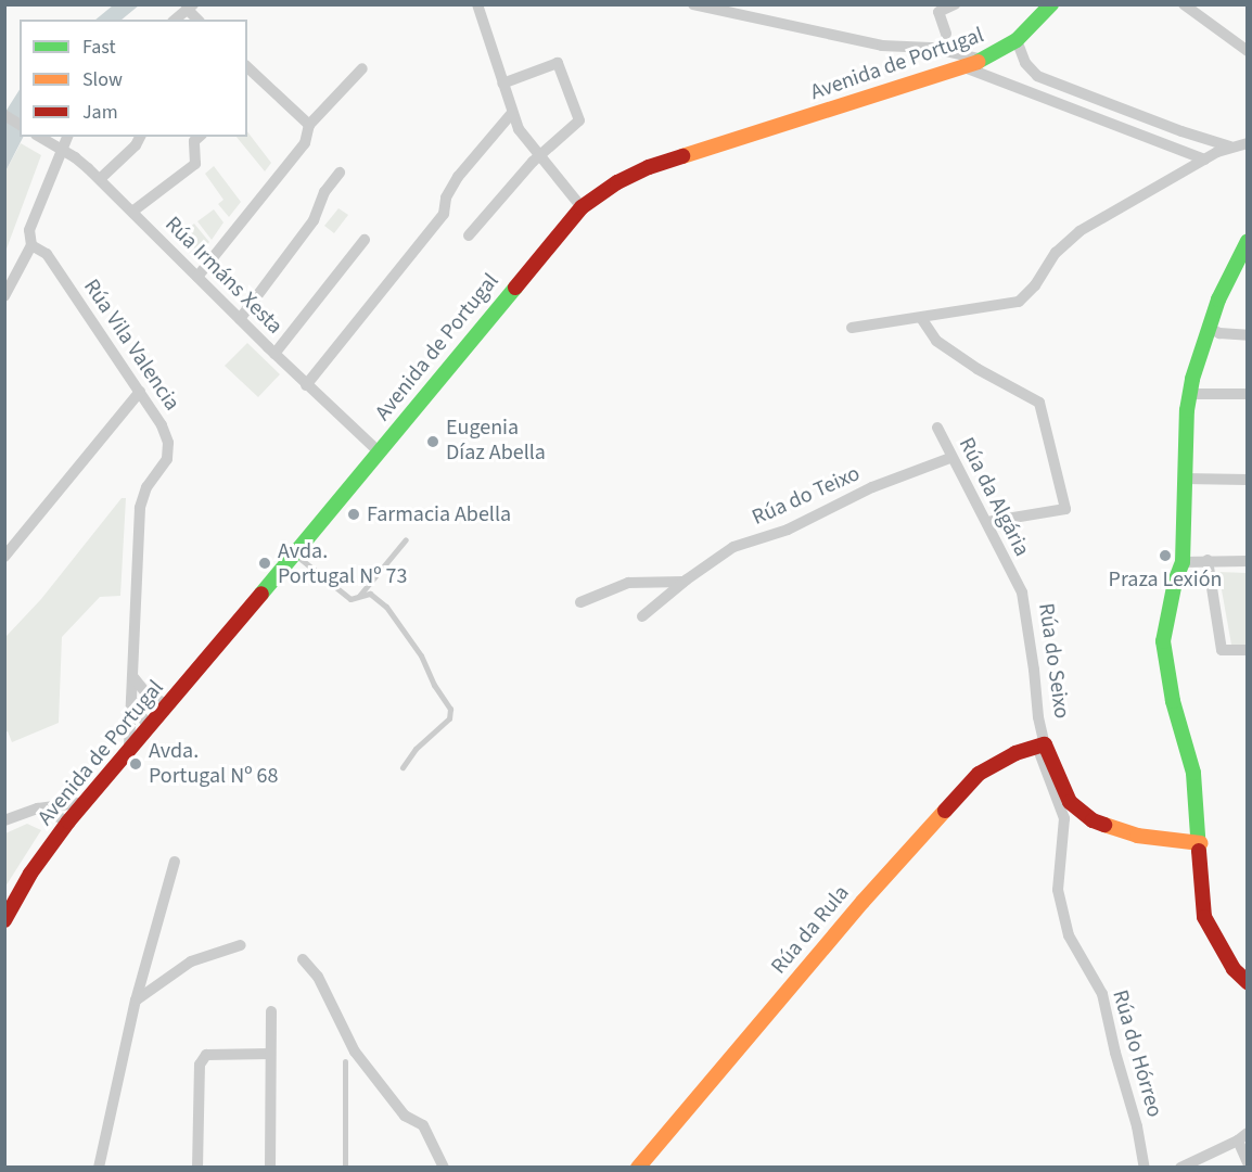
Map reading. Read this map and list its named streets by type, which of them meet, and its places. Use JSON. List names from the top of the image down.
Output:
{
  "streets": {
    "street": [
      "Avenida de Portugal",
      "Rúa Irmáns Xesta",
      "Rúa Vila Valencia",
      "Rúa do Teixo",
      "Rúa da Algária",
      "Rúa do Seixo",
      "Rúa da Rula",
      "Rúa do Hórreo"
    ]
  },
  "crossings": [
    ["Avenida de Portugal", "Rúa Irmáns Xesta"],
    ["Avenida de Portugal", "Rúa Vila Valencia"],
    ["Rúa do Teixo", "Rúa da Algária"],
    ["Rúa da Algária", "Rúa do Seixo"],
    ["Rúa do Seixo", "Rúa da Rula"],
    ["Rúa do Seixo", "Rúa do Hórreo"]
  ],
  "places": [
    "Eugenia Díaz Abella",
    "Farmacia Abella",
    "Praza Lexión",
    "Avda. Portugal Nº 73",
    "Avda. Portugal Nº 68"
  ],
  "legend": ["Fast", "Slow", "Jam"]
}
